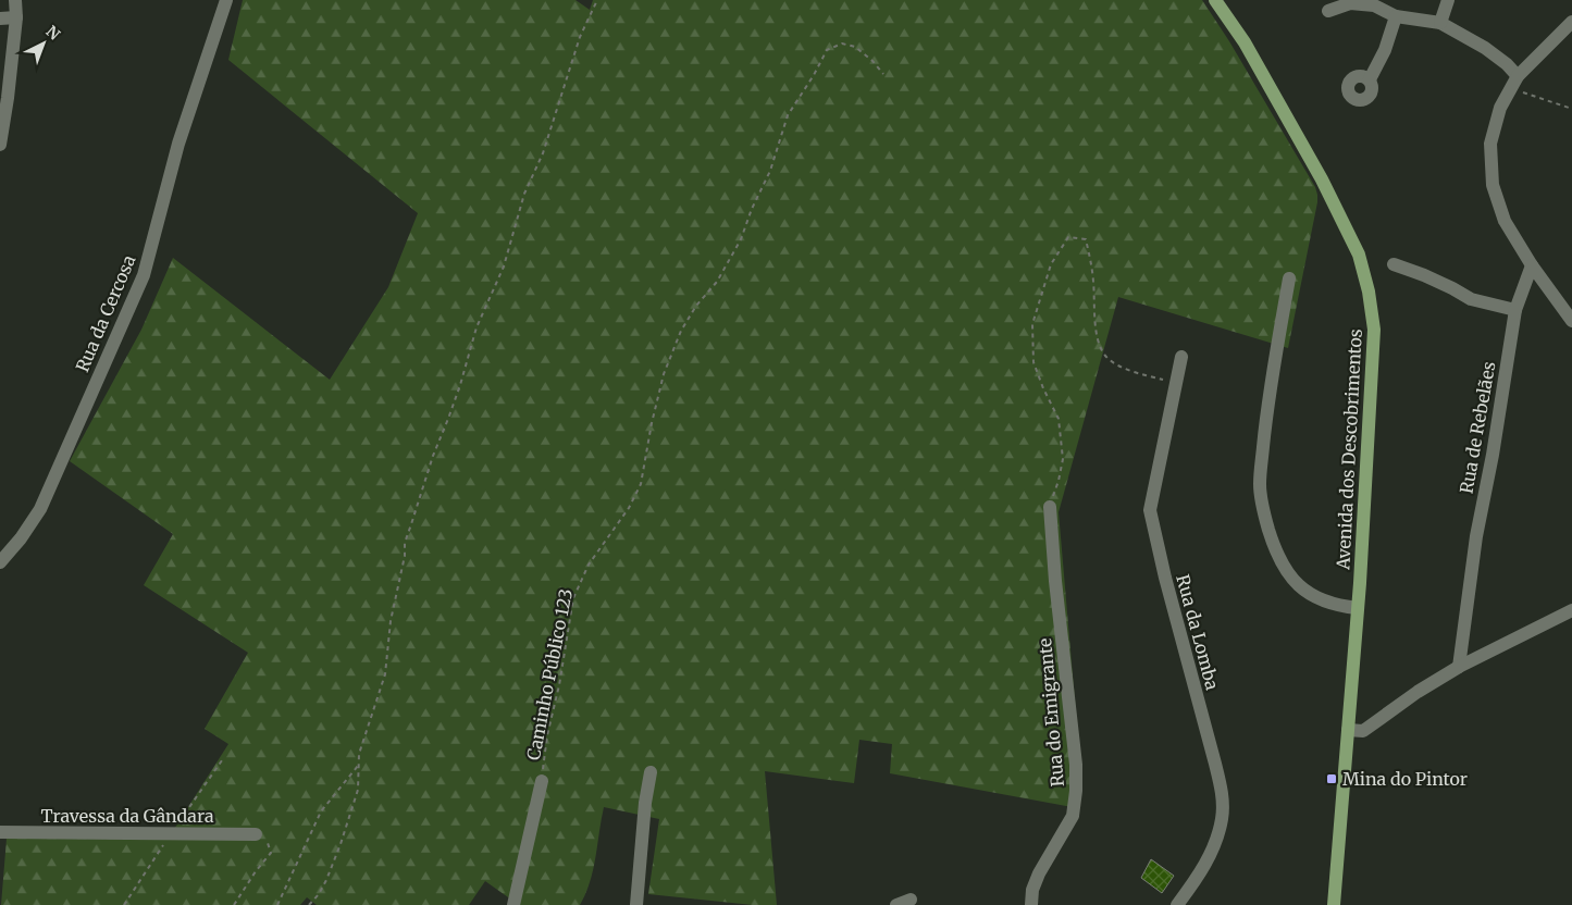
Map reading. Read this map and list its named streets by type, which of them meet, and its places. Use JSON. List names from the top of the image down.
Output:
{
  "streets": {
    "main road": ["Avenida dos Descobrimentos"],
    "street": [
      "Rua da Cercosa",
      "Rua de Rebelães",
      "Rua da Lomba",
      "Rua do Emigrante",
      "Travessa da Gândara"
    ],
    "path": ["Caminho Público 123"]
  },
  "places": {
    "transit": ["Mina do Pintor"]
  },
  "north": "top right"
}
